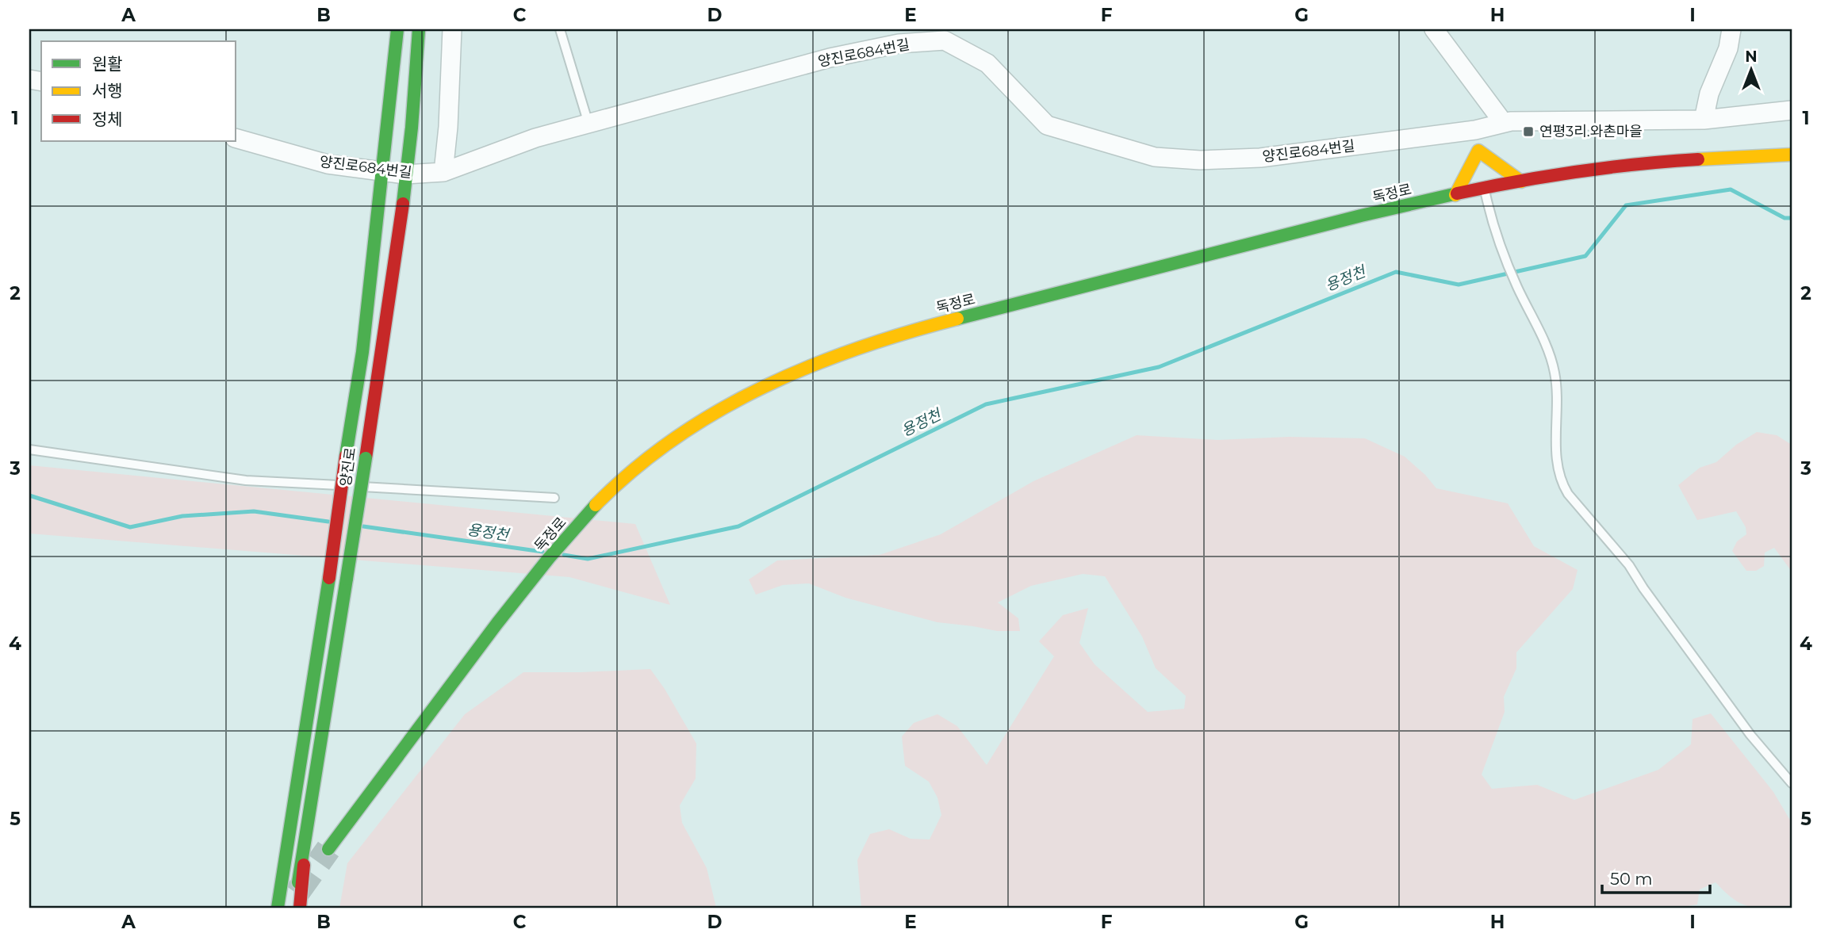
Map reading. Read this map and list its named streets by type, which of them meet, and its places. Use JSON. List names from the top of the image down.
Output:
{
  "streets": {
    "main road": ["독정로", "양진로"],
    "street": ["양진로684번길"]
  },
  "crossings": [
    ["양진로684번길", "양진로"]
  ],
  "water": ["용정천"],
  "places": {
    "transit": ["연평3리.와촌마을"]
  },
  "legend": ["원활", "서행", "정체"],
  "scale_bar": "50 m",
  "north": "top",
  "grid": {
    "columns": [
      "A",
      "B",
      "C",
      "D",
      "E",
      "F",
      "G",
      "H",
      "I"
    ],
    "rows": [
      "1",
      "2",
      "3",
      "4",
      "5"
    ]
  }
}
